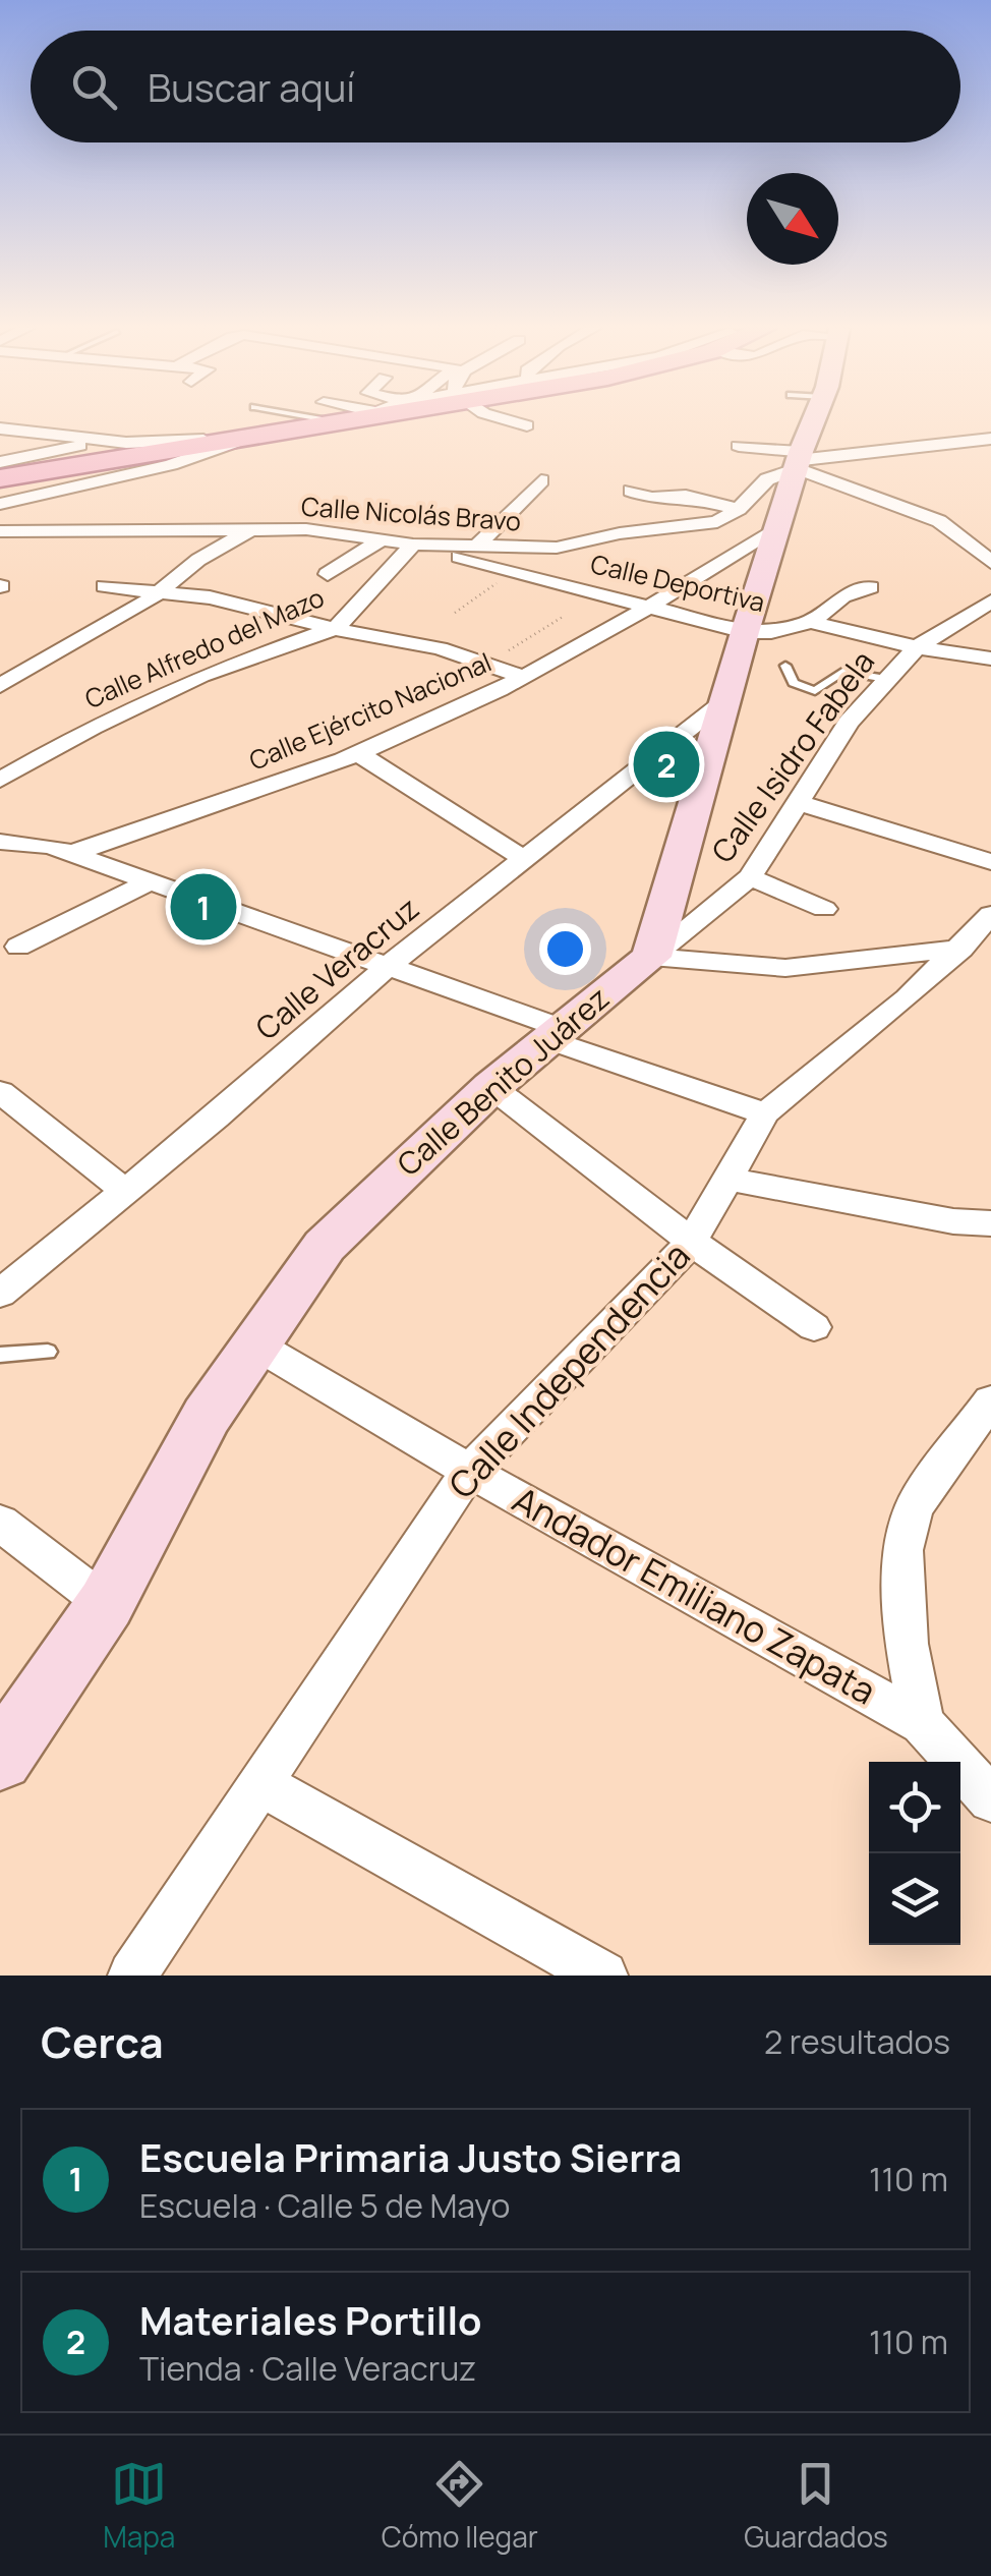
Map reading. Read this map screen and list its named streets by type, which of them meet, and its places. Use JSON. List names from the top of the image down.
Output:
{
  "streets": {
    "main road": ["Calle Benito Juárez"],
    "street": [
      "Calle Nicolás Bravo",
      "Calle Deportiva",
      "Calle Alfredo del Mazo",
      "Calle Ejército Nacional",
      "Calle Isidro Fabela",
      "Calle Veracruz",
      "Calle Independencia",
      "Andador Emiliano Zapata"
    ]
  },
  "crossings": [
    ["Calle Nicolás Bravo", "Calle Deportiva"],
    ["Calle Nicolás Bravo", "Calle Alfredo del Mazo"],
    ["Calle Deportiva", "Calle Alfredo del Mazo"],
    ["Calle Deportiva", "Calle Ejército Nacional"],
    ["Calle Deportiva", "Calle Isidro Fabela"],
    ["Calle Isidro Fabela", "Calle Benito Juárez"],
    ["Calle Benito Juárez", "Andador Emiliano Zapata"],
    ["Calle Independencia", "Andador Emiliano Zapata"]
  ],
  "north": "bottom right",
  "page": {
    "search": "Buscar aquí",
    "pins": ["2", "1"],
    "heading": ["Cerca", "2 resultados"],
    "list": [
      {
        "mark": "1",
        "name": "Escuela Primaria Justo Sierra",
        "note": "Escuela · Calle 5 de Mayo",
        "value": "110 m"
      },
      {
        "mark": "2",
        "name": "Materiales Portillo",
        "note": "Tienda · Calle Veracruz",
        "value": "110 m"
      }
    ],
    "nav": ["Mapa", "Cómo llegar", "Guardados"]
  }
}
